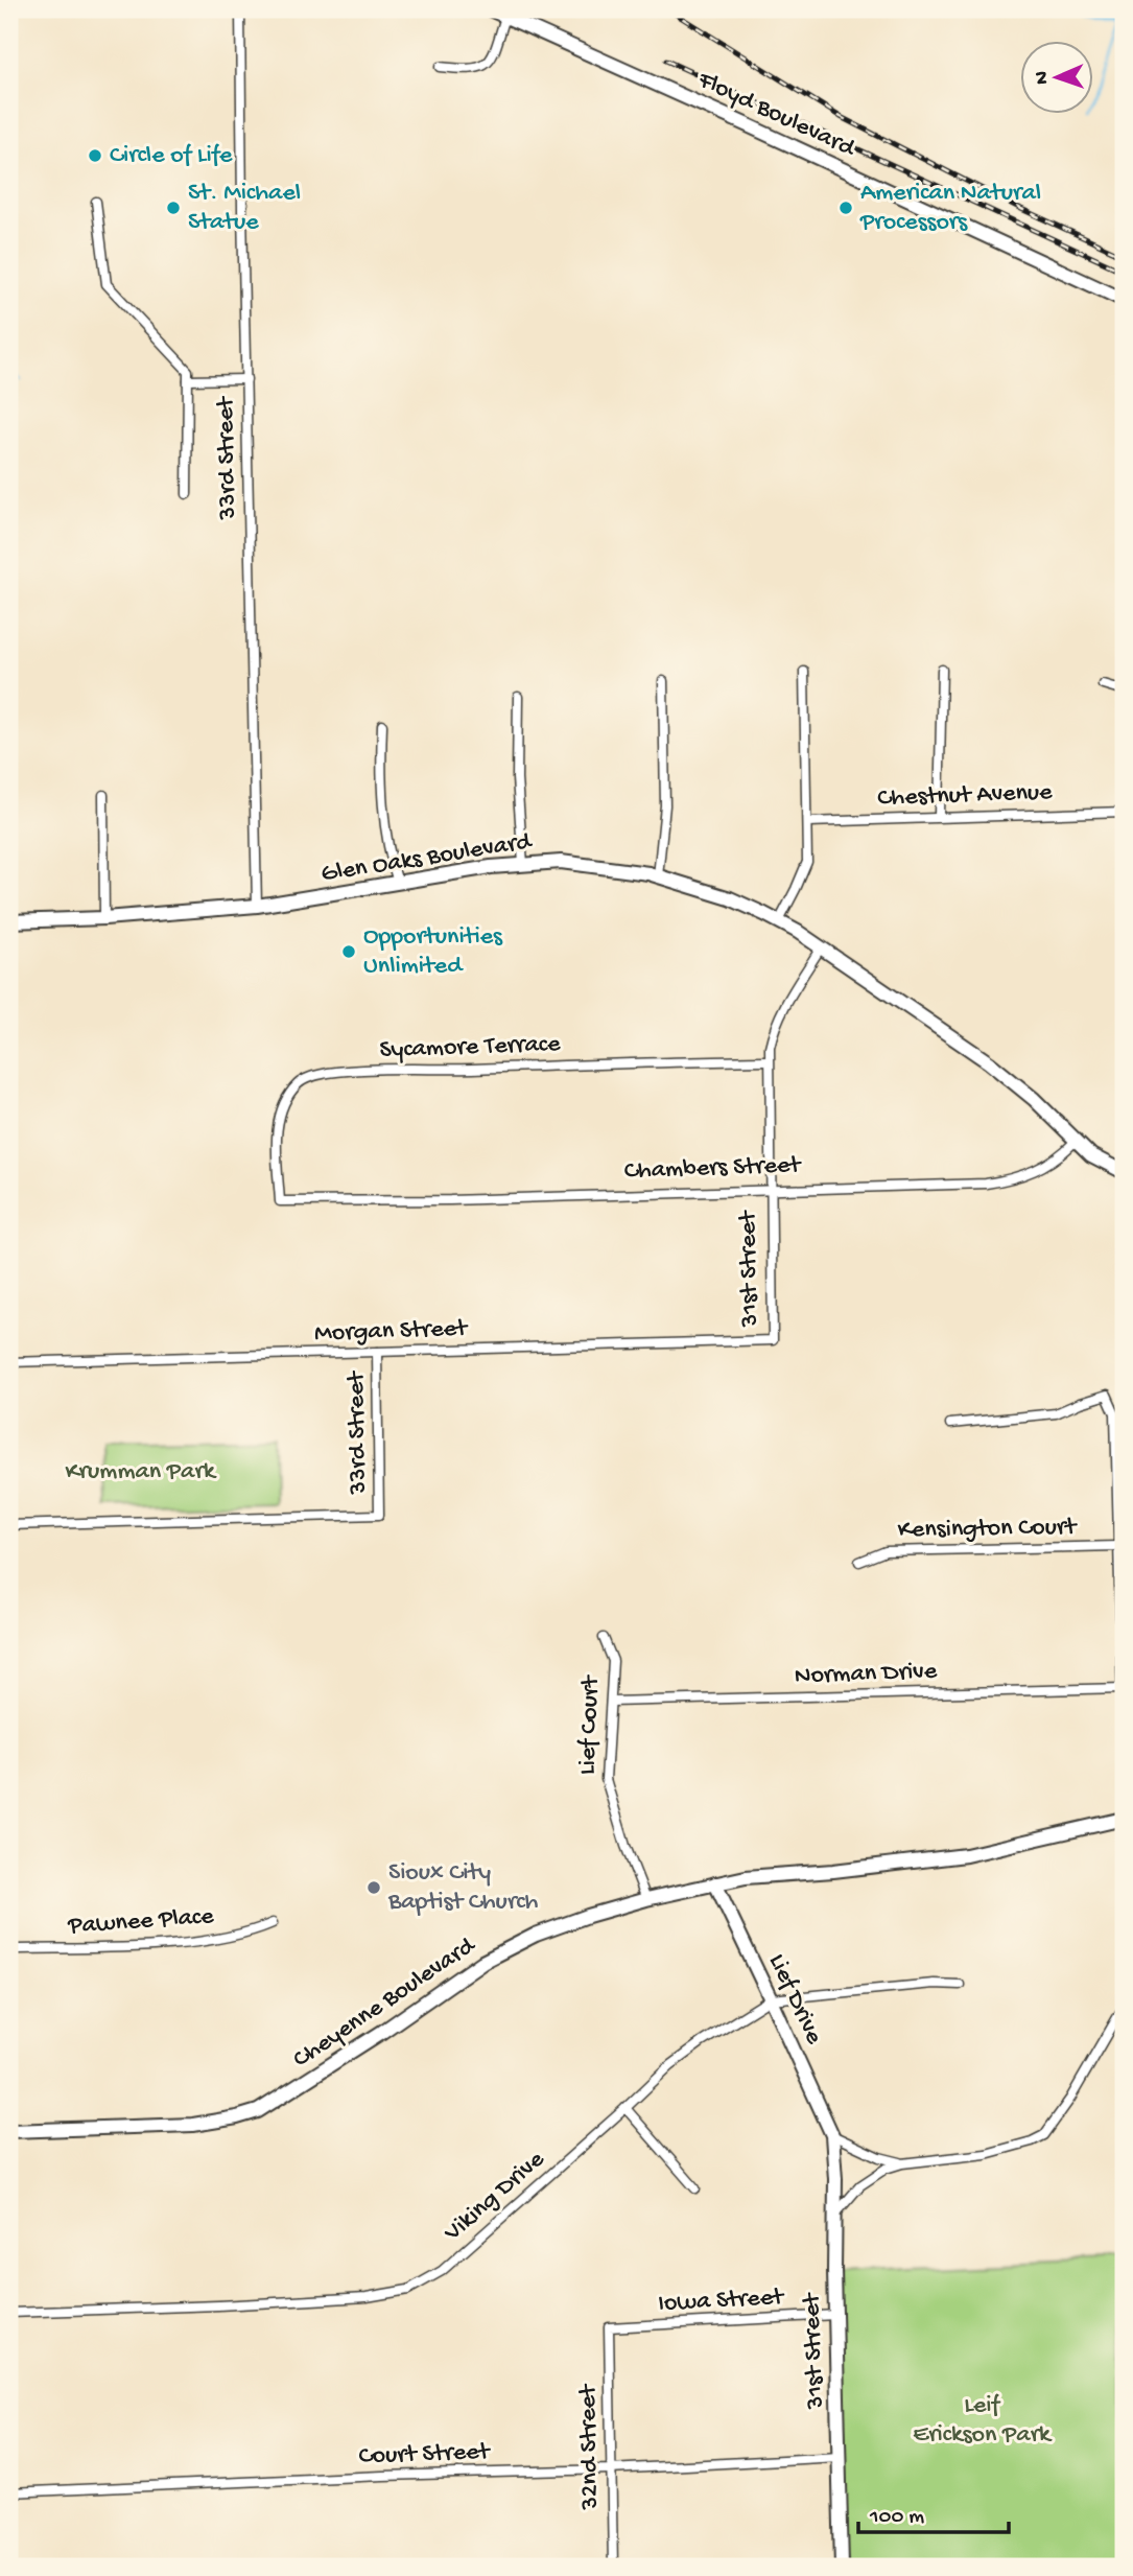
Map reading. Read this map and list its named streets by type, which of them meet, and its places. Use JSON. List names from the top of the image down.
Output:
{
  "streets": {
    "main road": [
      "Floyd Boulevard",
      "Glen Oaks Boulevard",
      "31st Street",
      "Lief Drive",
      "Cheyenne Boulevard"
    ],
    "street": [
      "33rd Street",
      "Chestnut Avenue",
      "Sycamore Terrace",
      "Chambers Street",
      "Morgan Street",
      "Kensington Court",
      "Norman Drive",
      "Lief Court",
      "Pawnee Place",
      "Viking Drive",
      "Iowa Street",
      "32nd Street",
      "Court Street"
    ]
  },
  "crossings": [
    ["33rd Street", "Glen Oaks Boulevard"],
    ["33rd Street", "Morgan Street"],
    ["Glen Oaks Boulevard", "Chambers Street"],
    ["Glen Oaks Boulevard", "31st Street"],
    ["Sycamore Terrace", "Chambers Street"],
    ["Sycamore Terrace", "31st Street"],
    ["Chambers Street", "31st Street"],
    ["31st Street", "Morgan Street"],
    ["31st Street", "Lief Drive"],
    ["31st Street", "Iowa Street"],
    ["31st Street", "Court Street"],
    ["Norman Drive", "Lief Court"],
    ["Lief Court", "Cheyenne Boulevard"],
    ["Lief Drive", "Cheyenne Boulevard"],
    ["Lief Drive", "Viking Drive"],
    ["Iowa Street", "32nd Street"],
    ["32nd Street", "Court Street"]
  ],
  "parks": ["Krumman Park", "Leif Erickson Park"],
  "places": [
    "Circle of Life",
    "St. Michael Statue",
    "American Natural Processors",
    "Opportunities Unlimited",
    "Sioux City Baptist Church"
  ],
  "scale_bar": "100 m",
  "north": "left"
}
